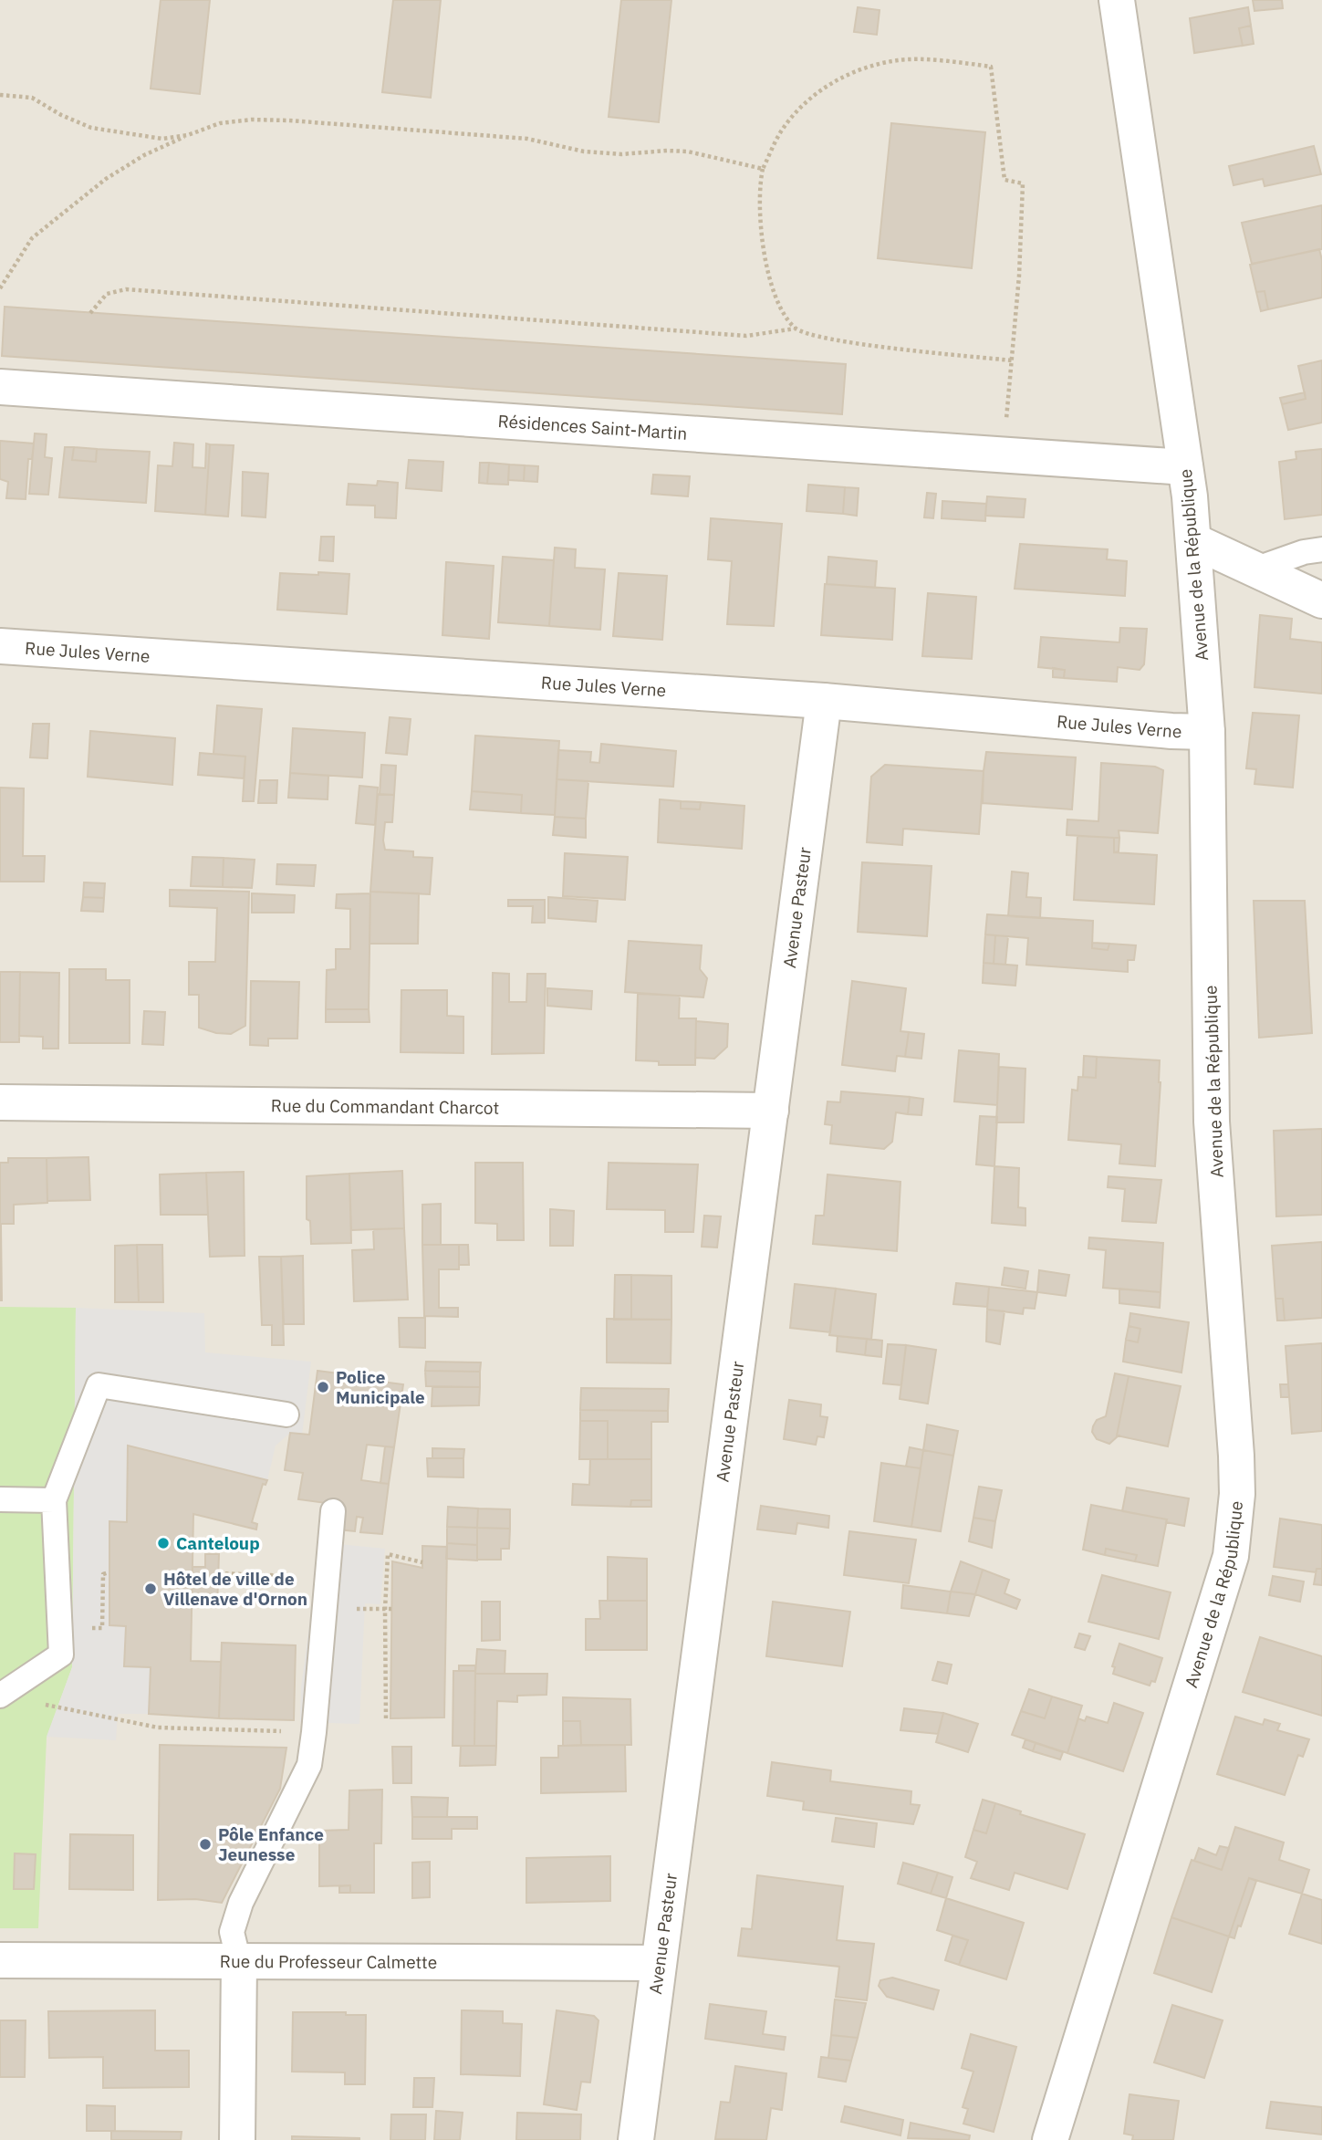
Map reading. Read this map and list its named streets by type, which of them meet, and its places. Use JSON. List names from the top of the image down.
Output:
{
  "streets": {
    "street": [
      "Résidences Saint-Martin",
      "Avenue de la République",
      "Rue Jules Verne",
      "Avenue Pasteur",
      "Rue du Commandant Charcot",
      "Rue du Professeur Calmette"
    ]
  },
  "crossings": [
    ["Résidences Saint-Martin", "Avenue de la République"],
    ["Avenue de la République", "Rue Jules Verne"],
    ["Rue Jules Verne", "Avenue Pasteur"],
    ["Avenue Pasteur", "Rue du Commandant Charcot"],
    ["Avenue Pasteur", "Rue du Professeur Calmette"]
  ],
  "places": [
    "Police Municipale",
    "Canteloup",
    "Hôtel de ville de Villenave d'Ornon",
    "Pôle Enfance Jeunesse"
  ]
}
